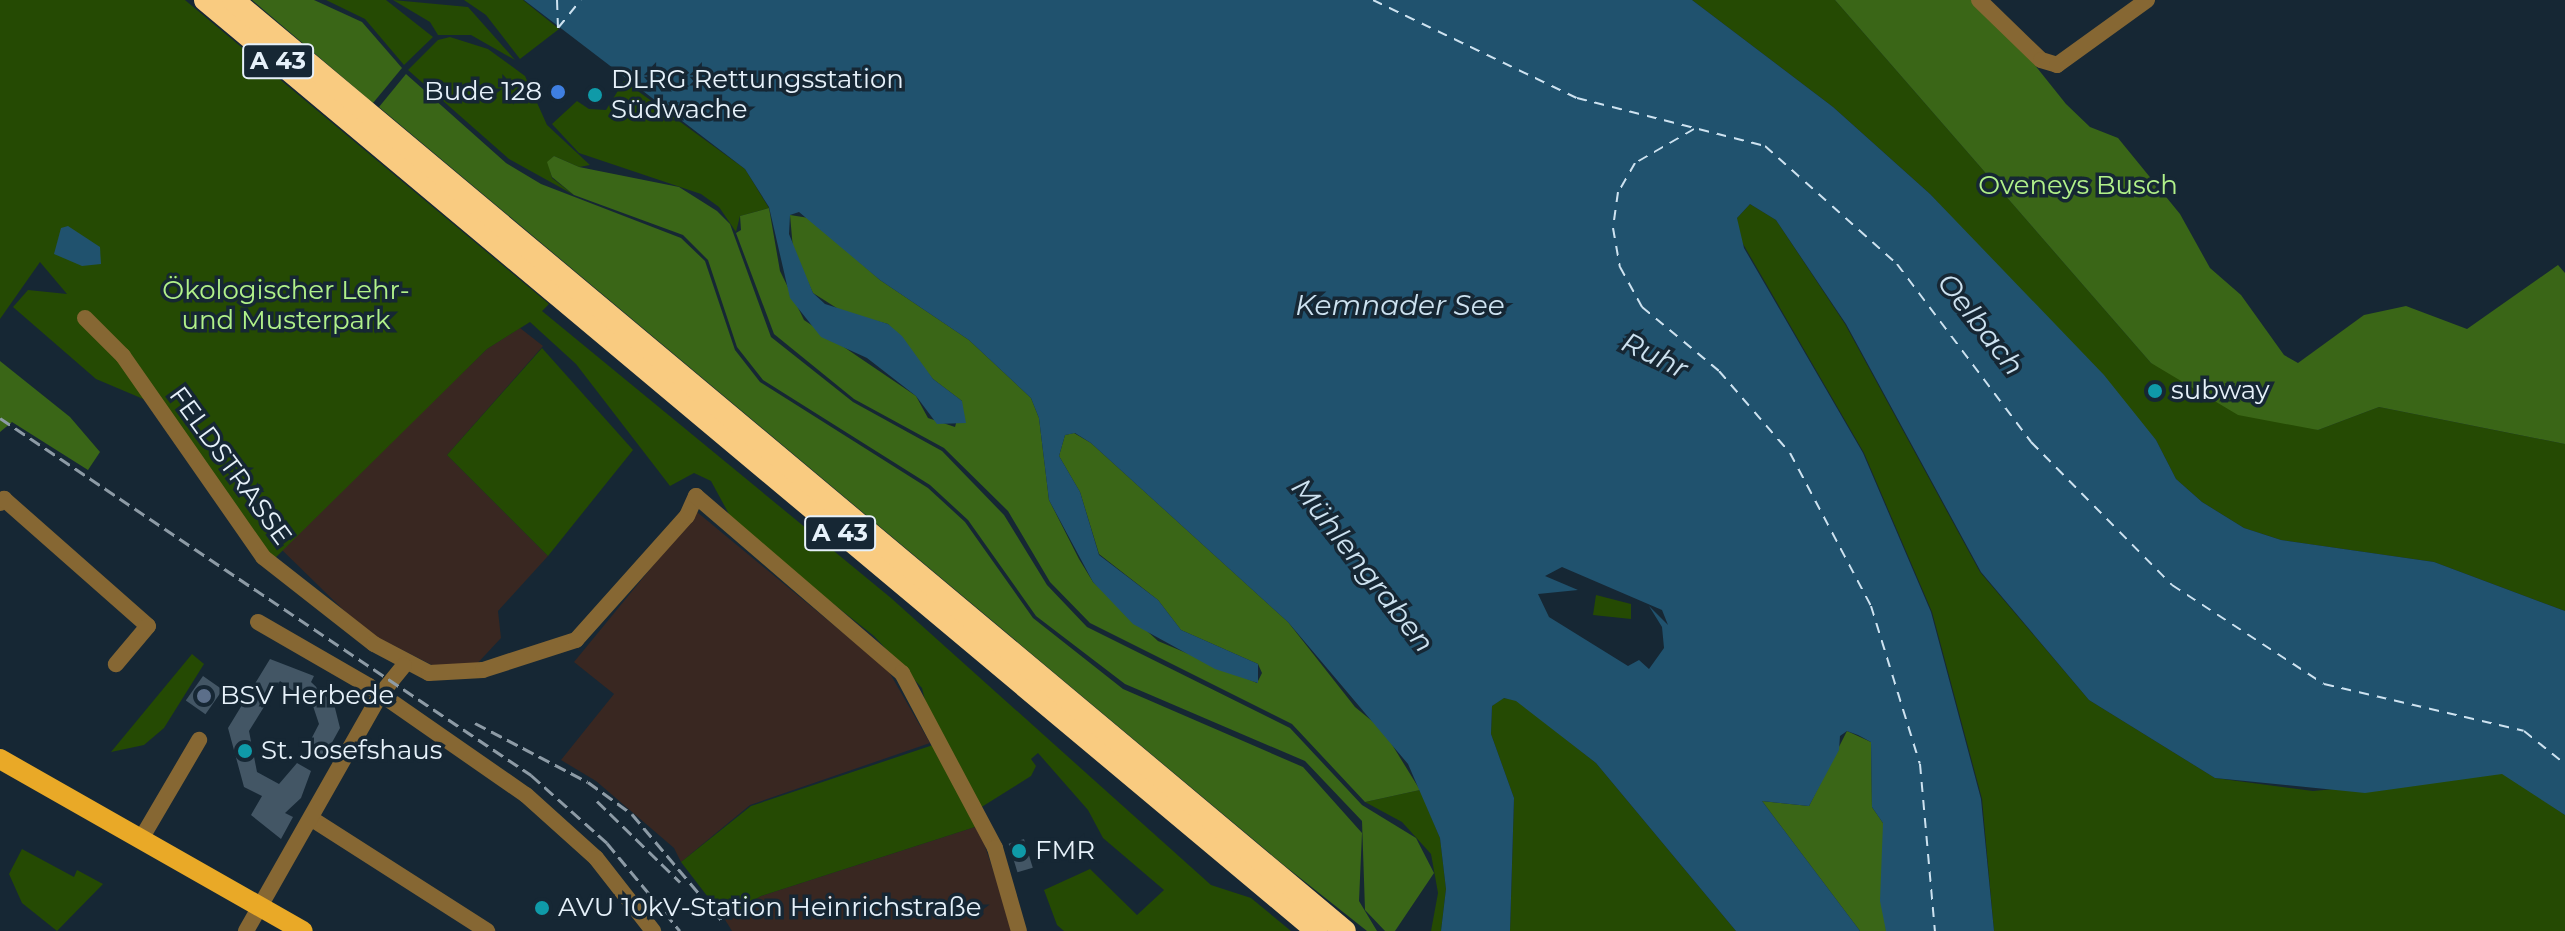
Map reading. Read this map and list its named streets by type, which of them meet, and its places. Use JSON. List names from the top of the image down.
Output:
{
  "streets": {
    "highway": ["A 43"],
    "street": ["FELDSTRASSE"]
  },
  "water": [
    "Kemnader See",
    "Oelbach",
    "Ruhr",
    "Mühlengraben"
  ],
  "parks": ["Oveneys Busch", "Ökologischer Lehr- und Musterpark"],
  "places": [
    "Bude 128",
    "DLRG Rettungsstation Südwache",
    "subway",
    "BSV Herbede",
    "St. Josefshaus",
    "FMR",
    "AVU 10kV-Station Heinrichstraße"
  ]
}
